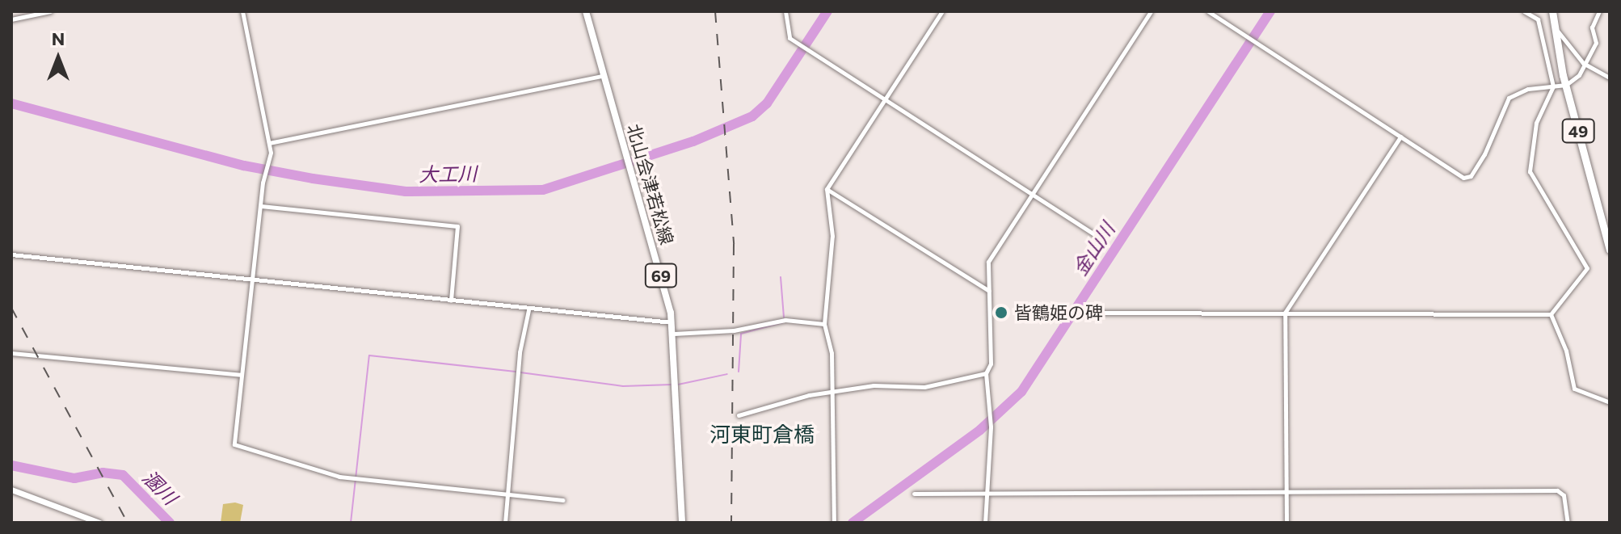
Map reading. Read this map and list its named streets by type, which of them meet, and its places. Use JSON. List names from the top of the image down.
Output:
{
  "streets": {
    "highway": ["49"],
    "main road": ["北山会津若松線", "69"]
  },
  "districts": ["河東町倉橋"],
  "water": ["大工川", "金山川", "溷川"],
  "places": ["皆鶴姫の碑"],
  "north": "top"
}
